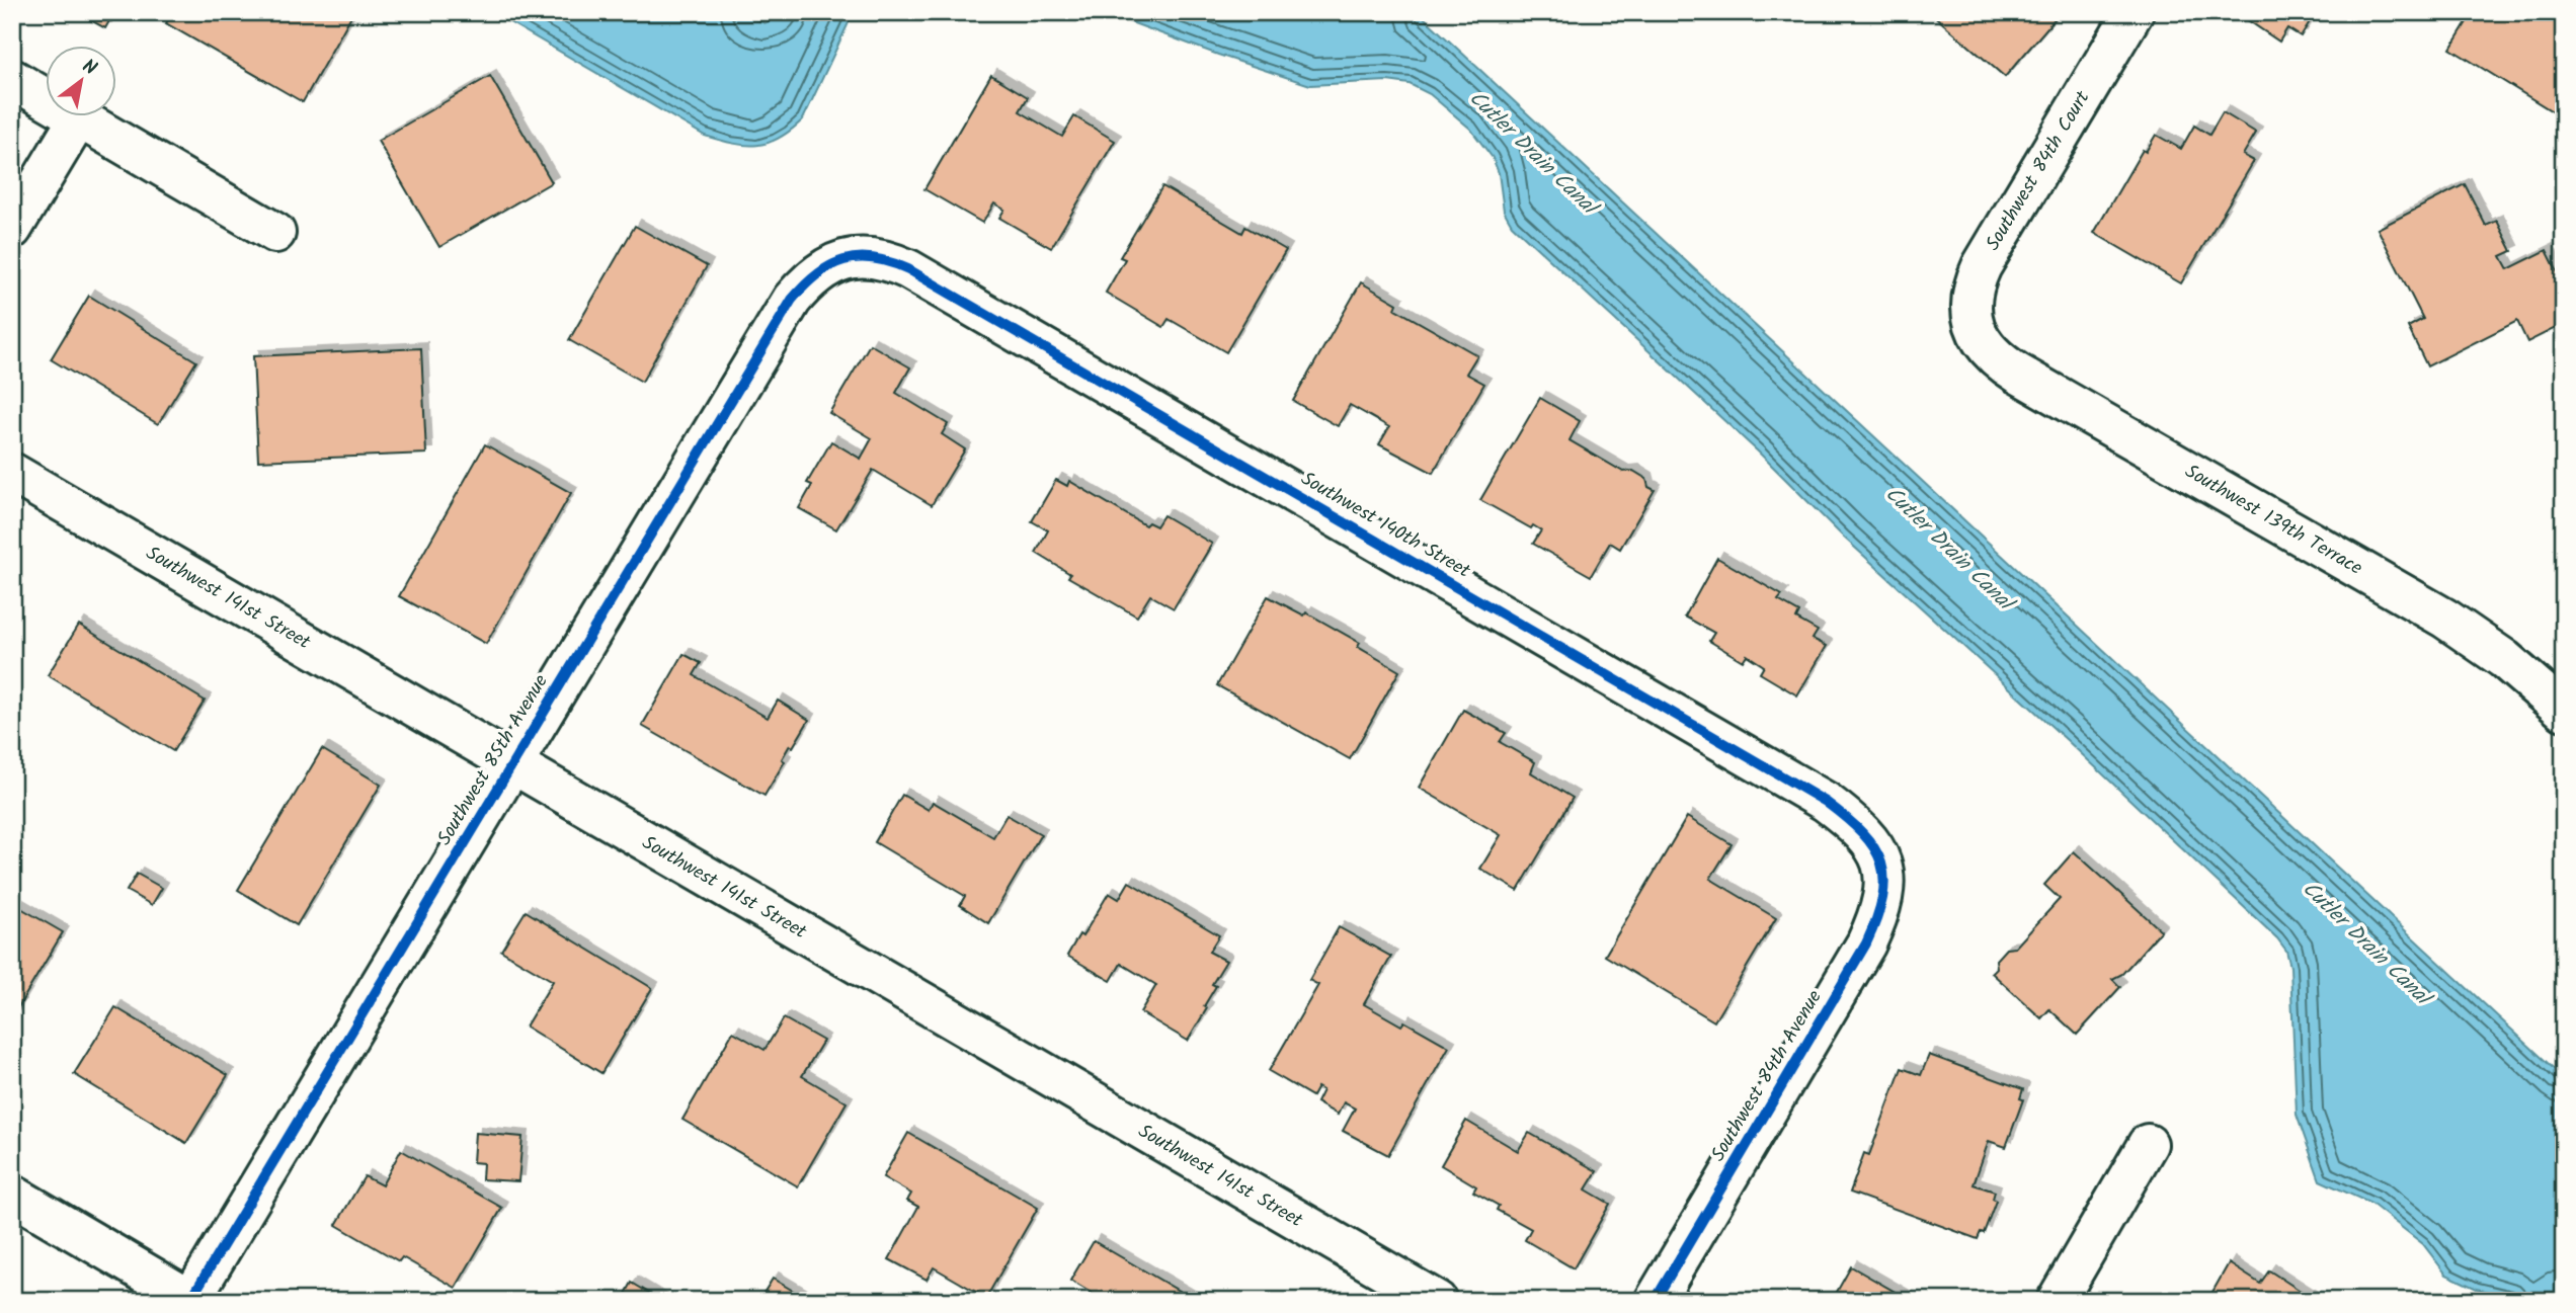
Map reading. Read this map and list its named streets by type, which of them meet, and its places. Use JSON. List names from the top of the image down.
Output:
{
  "streets": {
    "street": [
      "Southwest 84th Court",
      "Southwest 139th Terrace",
      "Southwest 140th Street",
      "Southwest 141st Street",
      "Southwest 85th Avenue",
      "Southwest 84th Avenue"
    ]
  },
  "crossings": [
    ["Southwest 84th Court", "Southwest 139th Terrace"],
    ["Southwest 140th Street", "Southwest 85th Avenue"],
    ["Southwest 140th Street", "Southwest 84th Avenue"],
    ["Southwest 141st Street", "Southwest 85th Avenue"]
  ],
  "water": ["Cutler Drain Canal"],
  "north": "top right"
}
